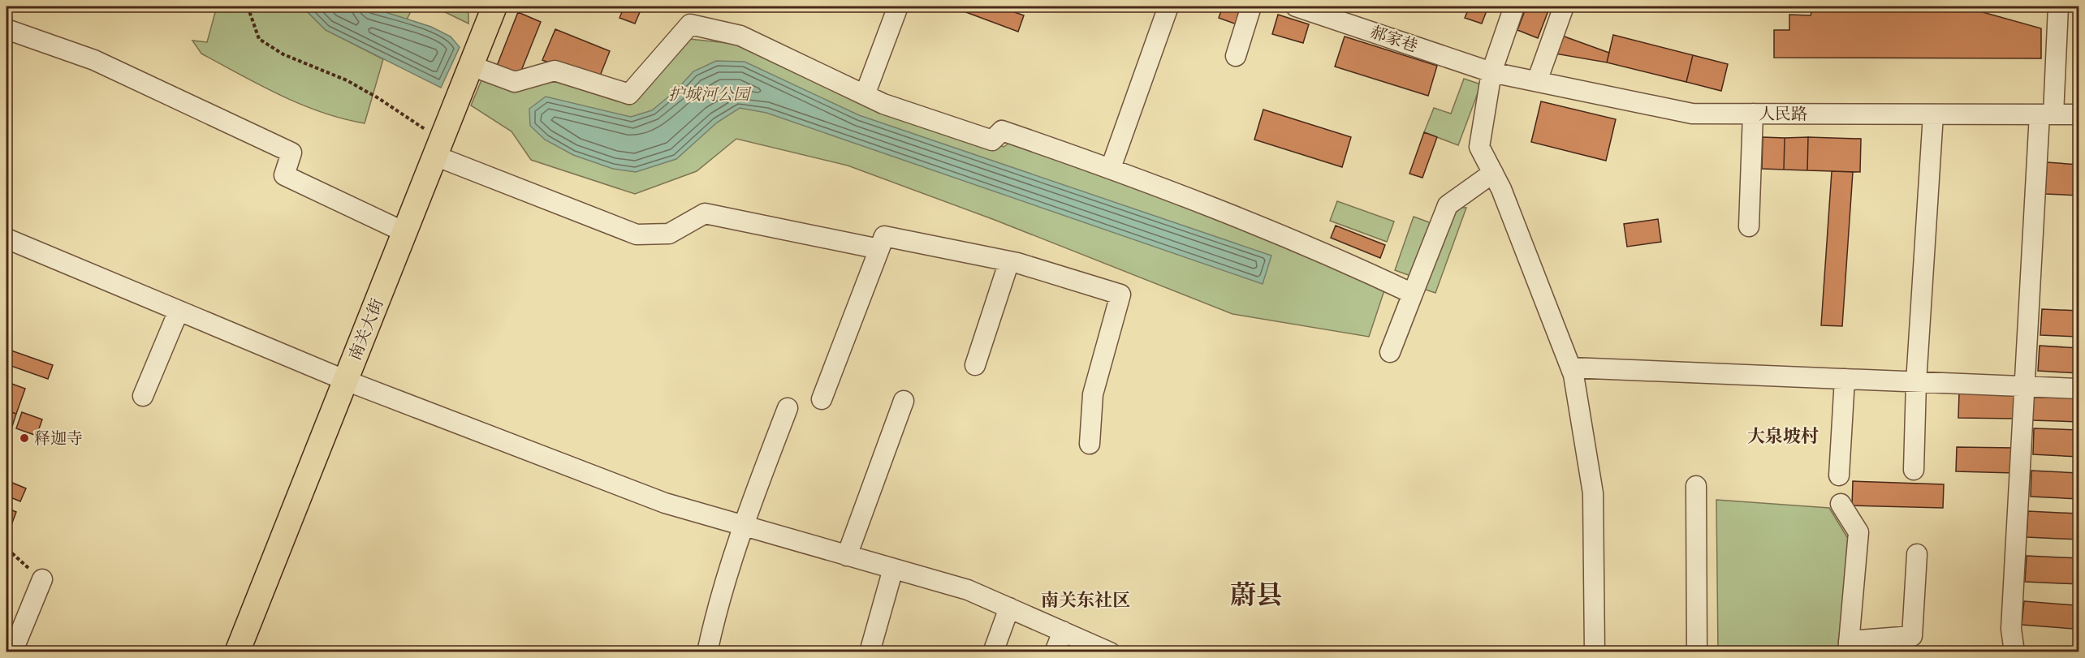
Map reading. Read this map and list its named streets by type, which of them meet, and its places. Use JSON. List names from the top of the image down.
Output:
{
  "streets": {
    "main road": ["南关大街"],
    "street": ["郝家巷", "人民路"]
  },
  "crossings": [
    ["郝家巷", "人民路"]
  ],
  "districts": ["大泉坡村", "蔚县", "南关东社区"],
  "parks": ["护城河公园"],
  "places": ["释迦寺"]
}
